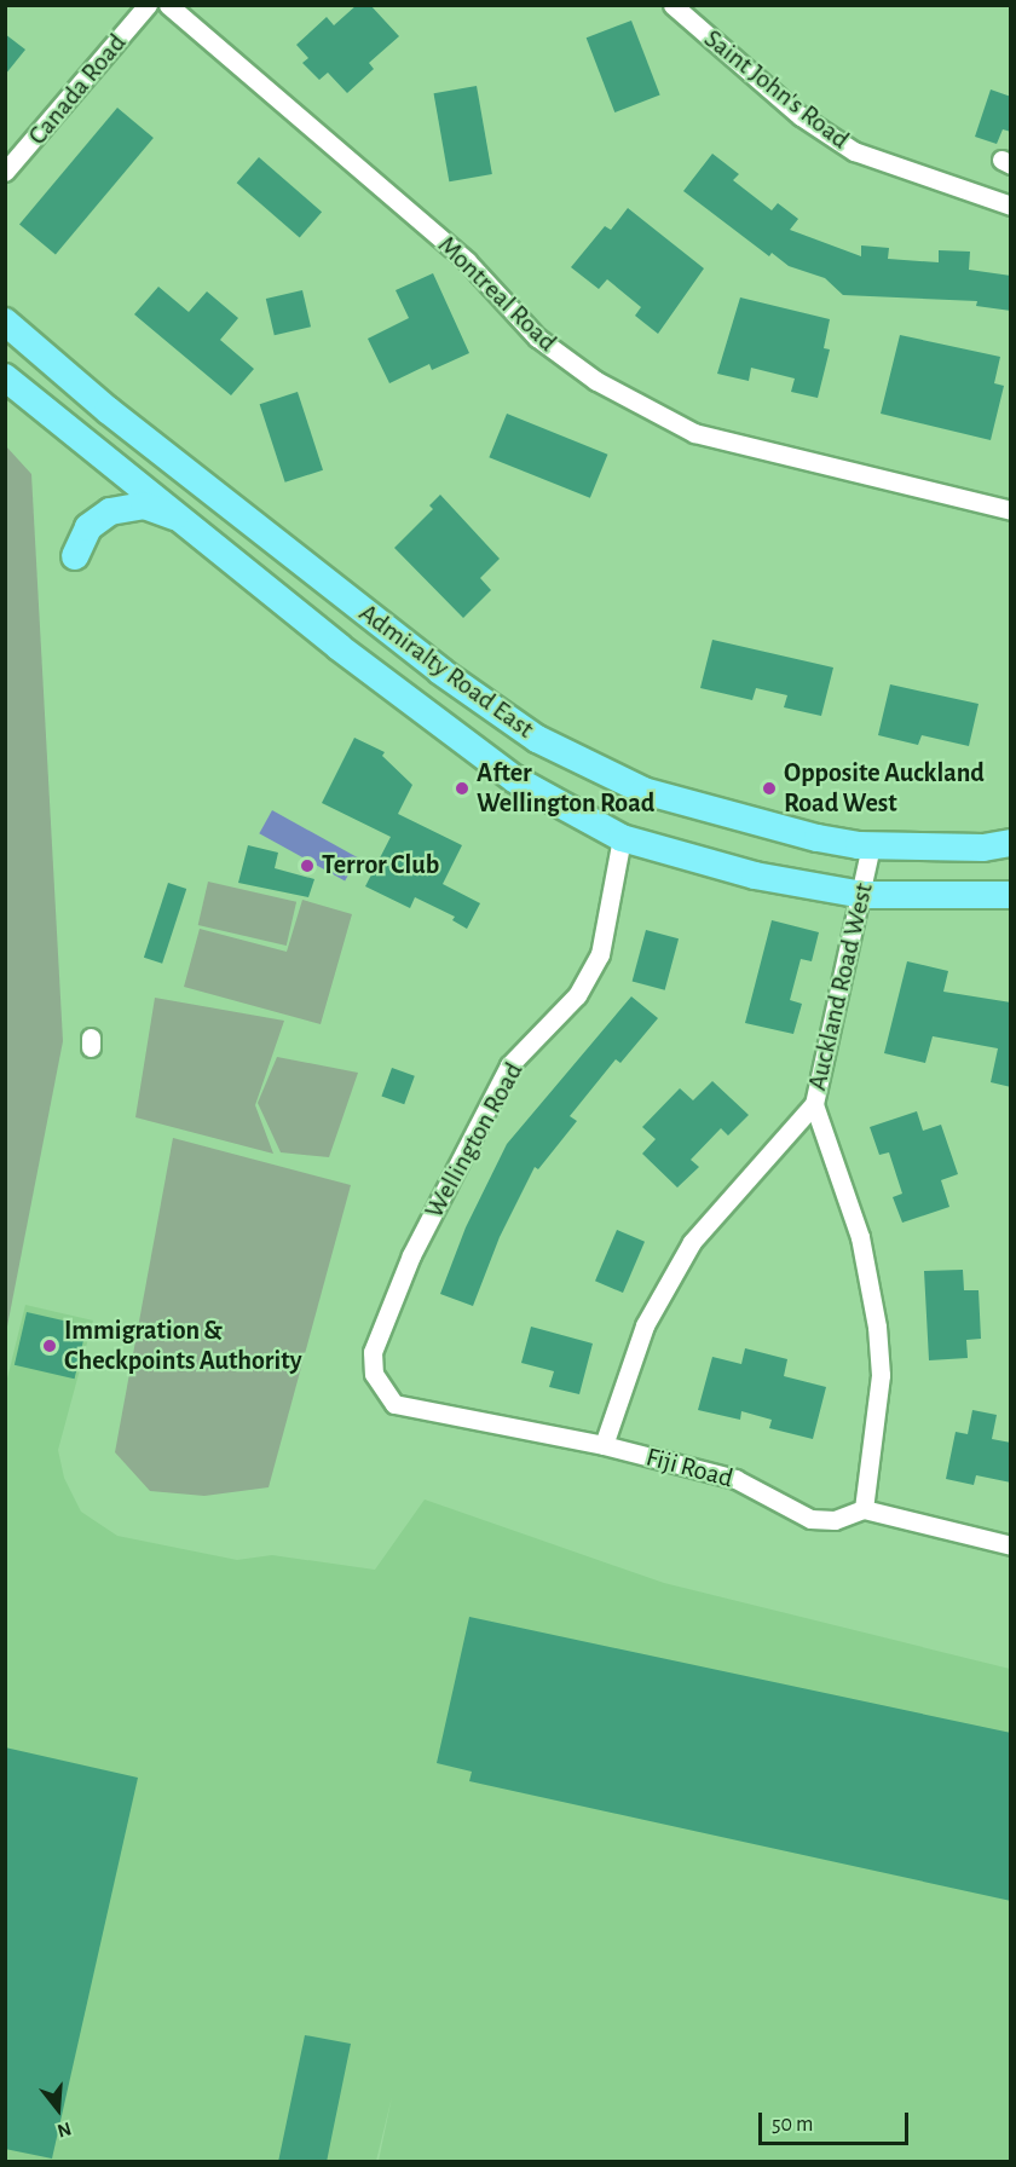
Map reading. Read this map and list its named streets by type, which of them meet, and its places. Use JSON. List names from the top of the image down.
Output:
{
  "streets": {
    "main road": ["Admiralty Road East"],
    "street": [
      "Canada Road",
      "Saint John's Road",
      "Montreal Road",
      "Auckland Road West",
      "Wellington Road",
      "Fiji Road"
    ]
  },
  "crossings": [
    ["Admiralty Road East", "Auckland Road West"],
    ["Admiralty Road East", "Wellington Road"],
    ["Auckland Road West", "Fiji Road"],
    ["Wellington Road", "Fiji Road"]
  ],
  "places": [
    "After Wellington Road",
    "Opposite Auckland Road West",
    "Terror Club",
    "Immigration & Checkpoints Authority"
  ],
  "scale_bar": "50 m",
  "north": "bottom"
}
